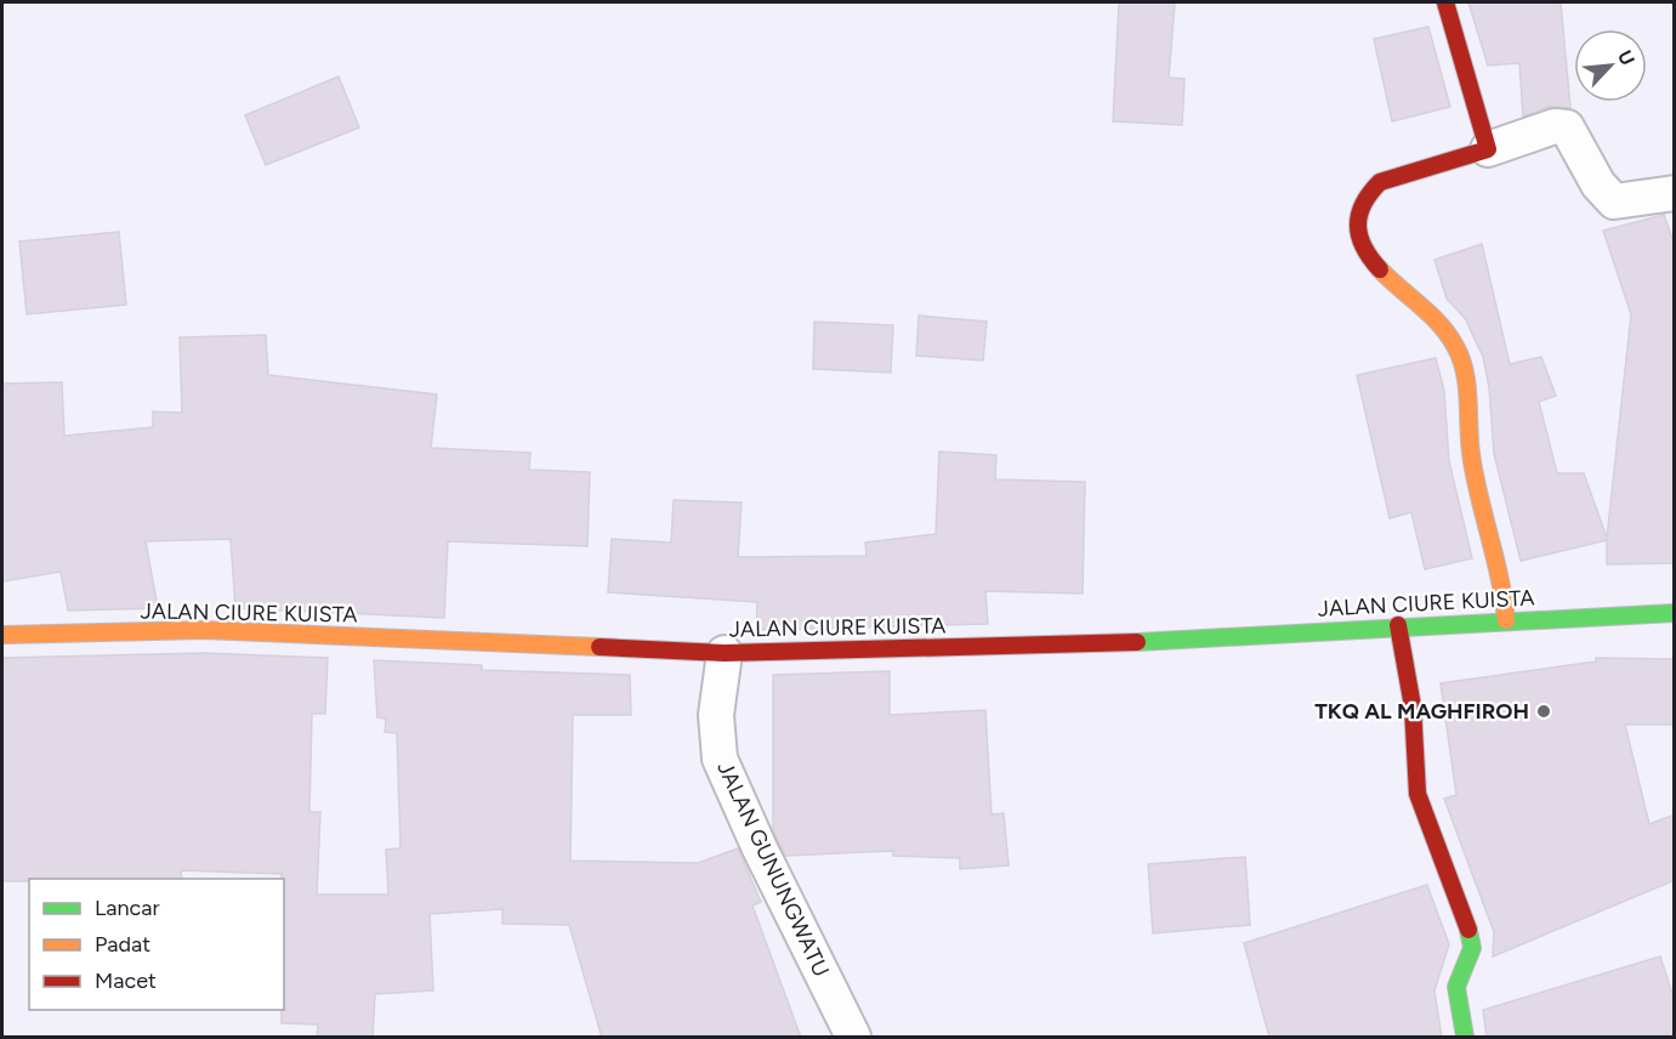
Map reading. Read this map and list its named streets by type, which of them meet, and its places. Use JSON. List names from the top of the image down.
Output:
{
  "streets": {
    "street": ["JALAN CIURE KUISTA", "JALAN GUNUNGWATU"]
  },
  "crossings": [
    ["JALAN CIURE KUISTA", "JALAN GUNUNGWATU"]
  ],
  "places": ["TKQ AL MAGHFIROH"],
  "legend": ["Lancar", "Padat", "Macet"],
  "north": "top right"
}
